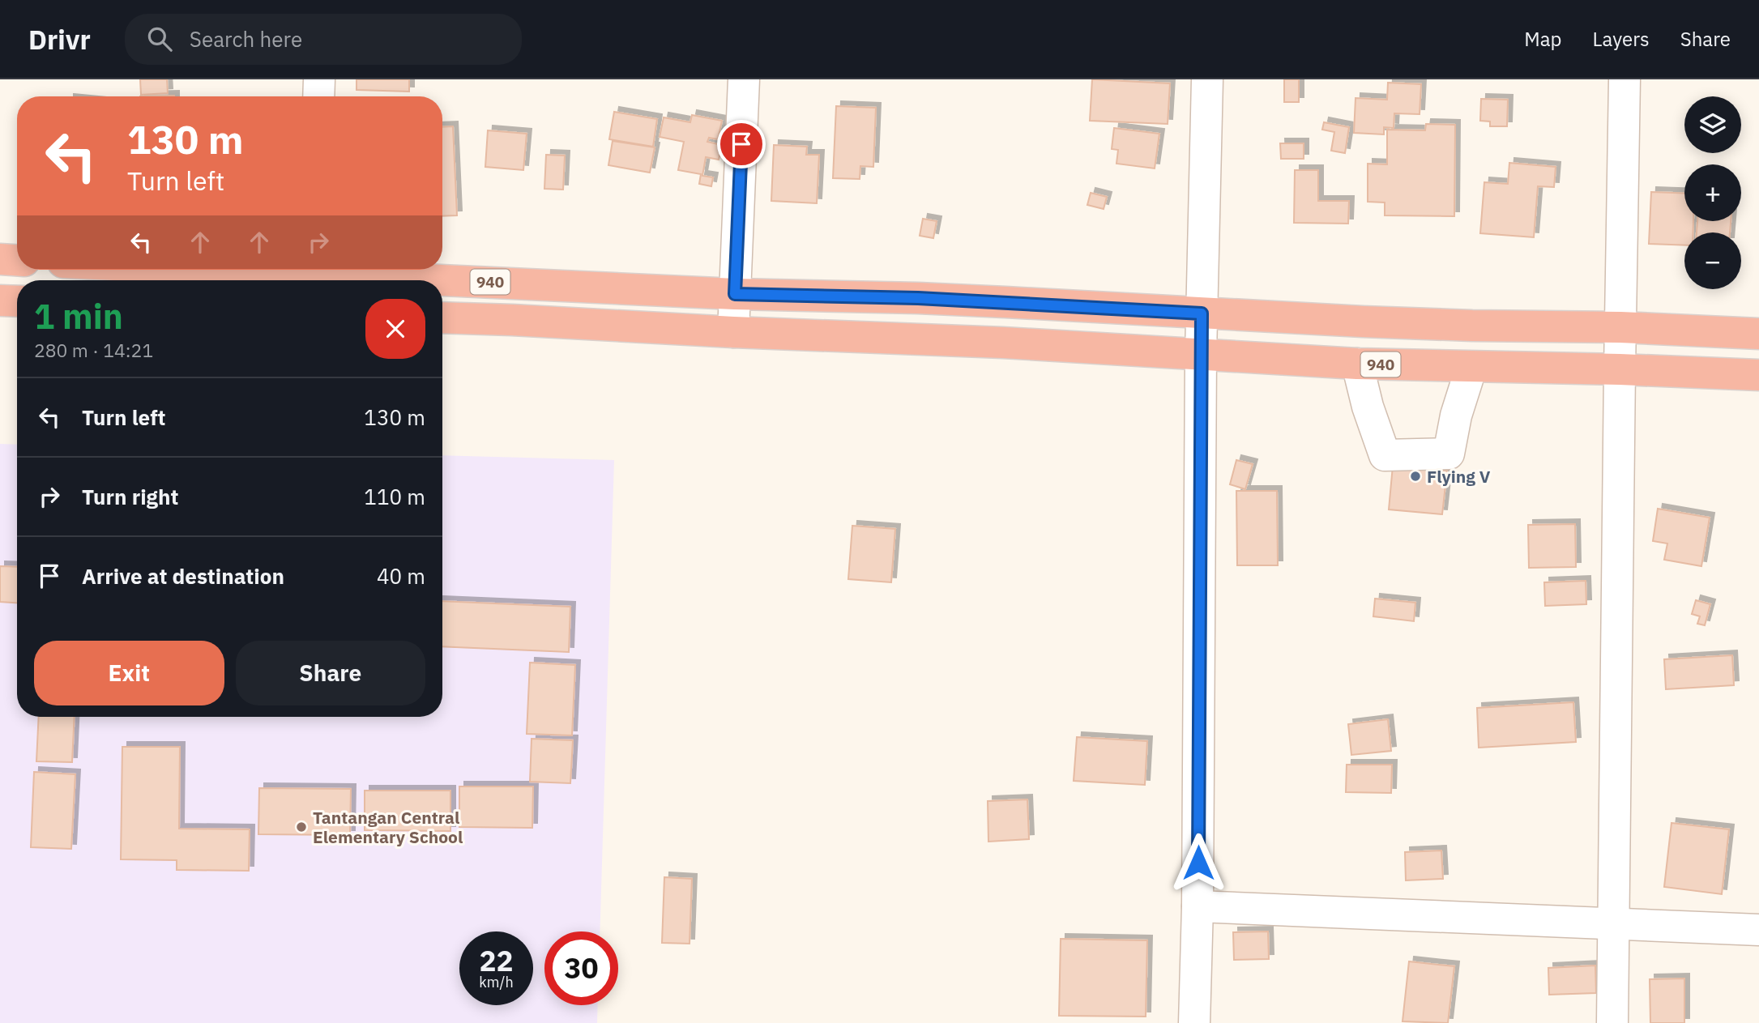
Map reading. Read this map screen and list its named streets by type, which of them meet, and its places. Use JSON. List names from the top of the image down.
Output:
{
  "streets": {
    "highway": ["940"]
  },
  "places": ["Flying V", "Tantangan Central Elementary School"],
  "page": {
    "header": "Drivr",
    "search": "Search here",
    "nav": ["Map", "Layers", "Share"],
    "map_buttons": ["+", "−"],
    "turn": ["130 m", "Turn left"],
    "heading": ["1 min", "280 m · 14:21"],
    "list": [
      {
        "name": "Turn left",
        "value": "130 m"
      },
      {
        "name": "Turn right",
        "value": "110 m"
      },
      {
        "name": "Arrive at destination",
        "value": "40 m"
      }
    ],
    "buttons": ["Exit", "Share"],
    "speed": "22 km/h",
    "limit": "30"
  }
}
